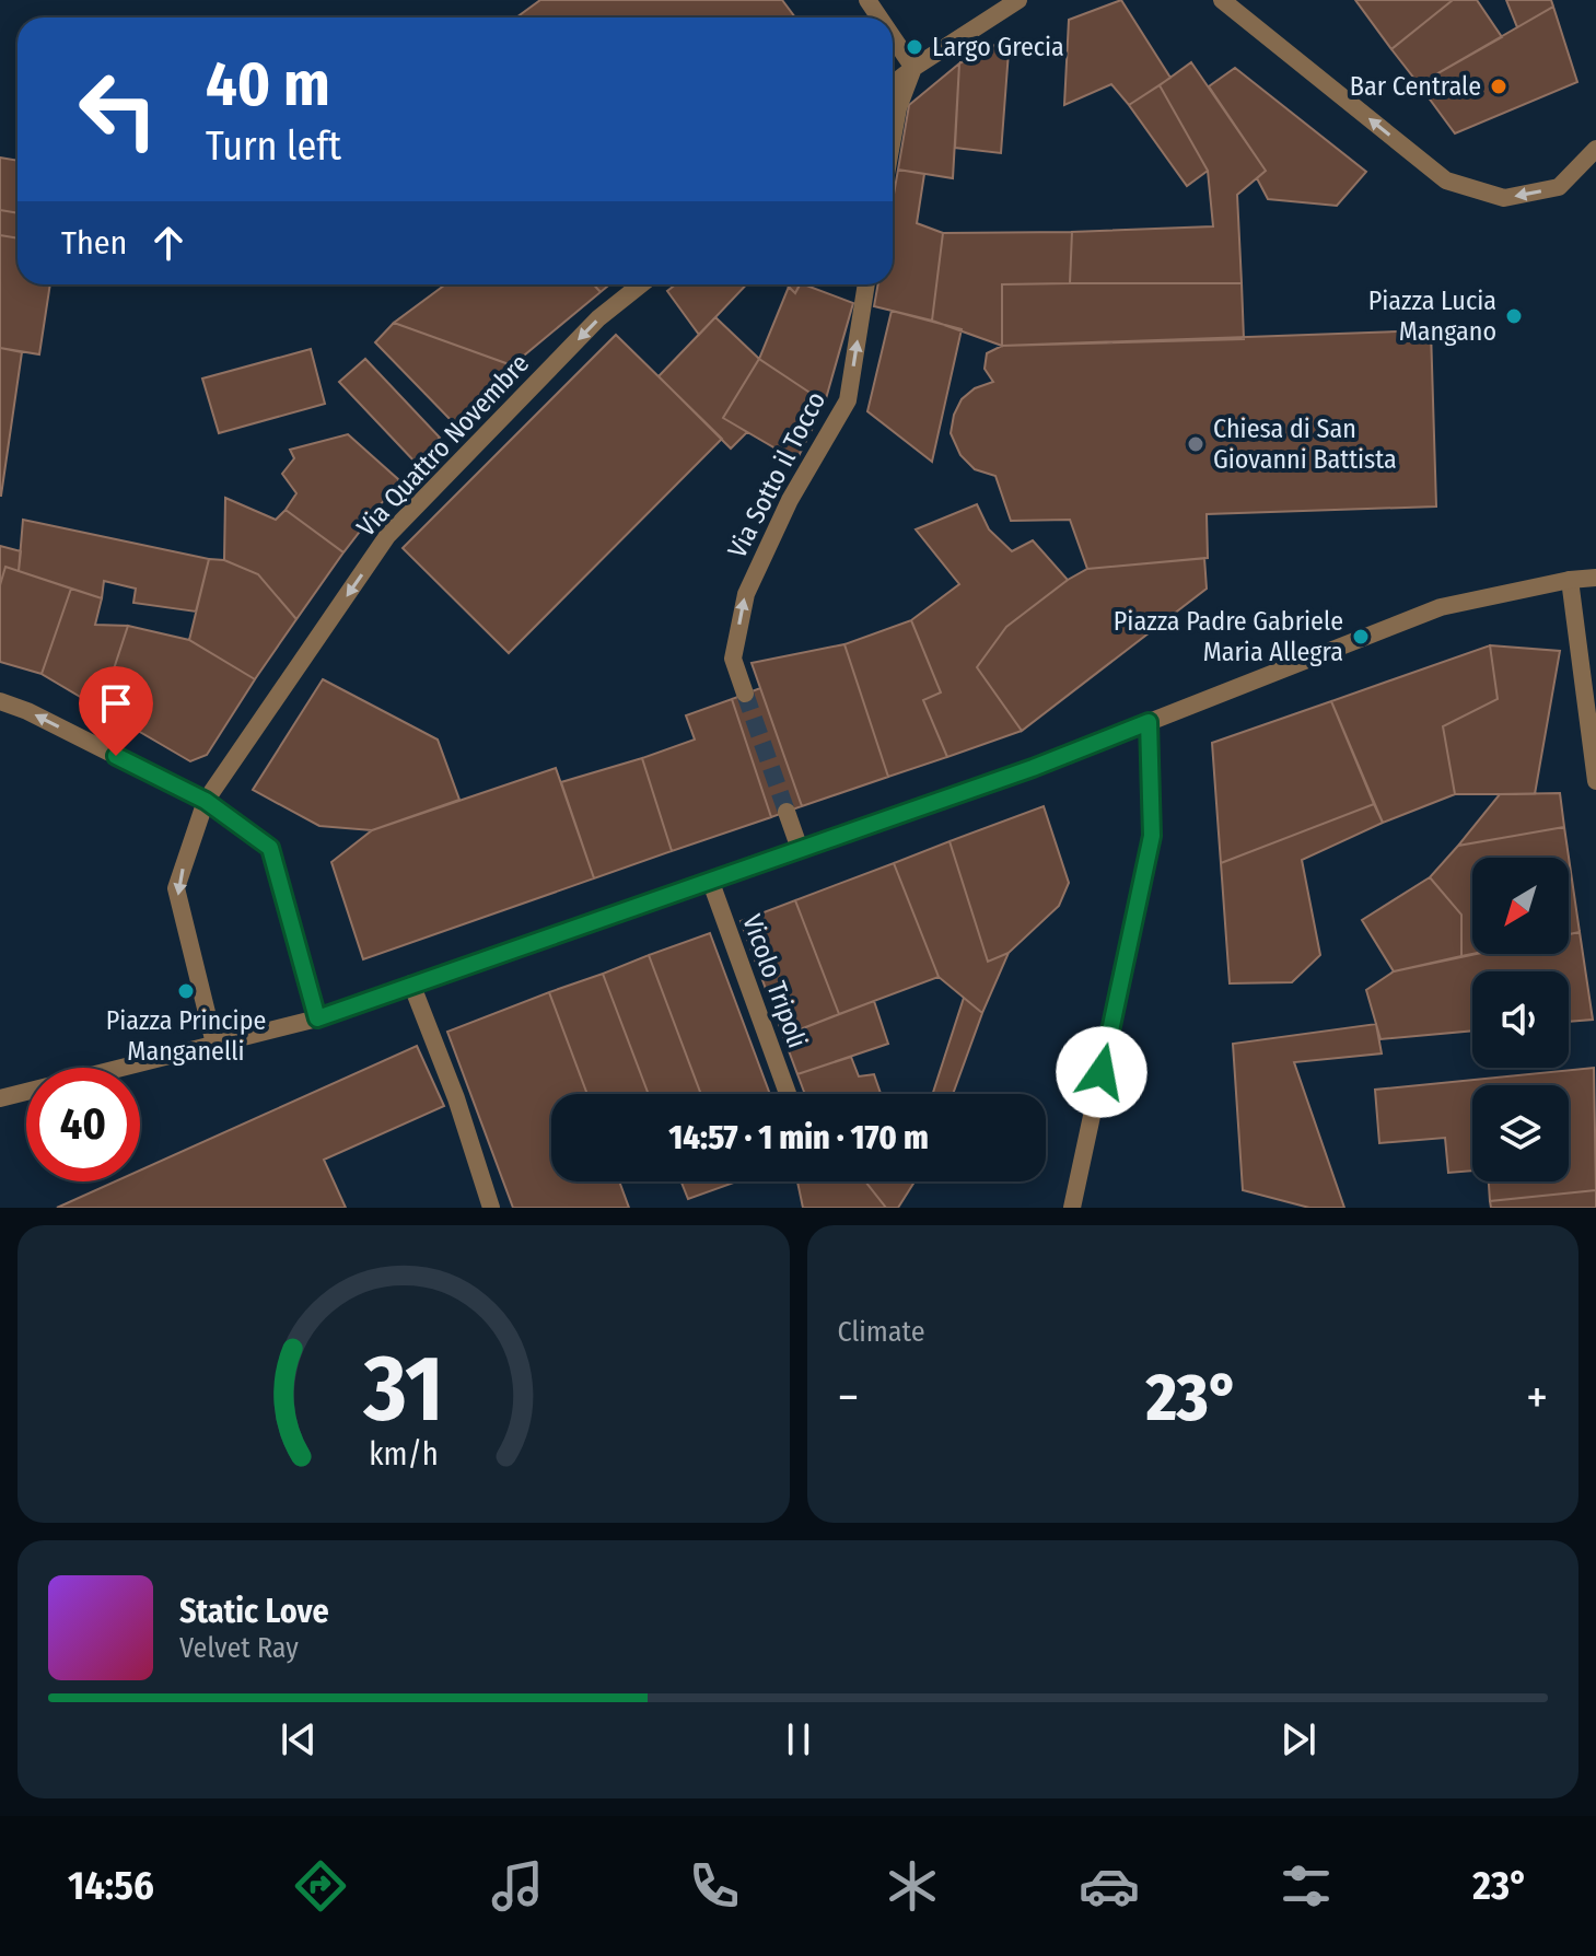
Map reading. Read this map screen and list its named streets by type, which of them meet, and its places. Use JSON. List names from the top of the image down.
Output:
{
  "streets": {
    "street": ["Via Quattro Novembre", "Via Sotto il Tocco", "Vicolo Tripoli"]
  },
  "one_way": ["Via Quattro Novembre", "Via Sotto il Tocco"],
  "places": [
    "Largo Grecia",
    "Bar Centrale",
    "Piazza Lucia Mangano",
    "Chiesa di San Giovanni Battista",
    "Piazza Padre Gabriele Maria Allegra",
    "Piazza Principe Manganelli"
  ],
  "north": "bottom left",
  "page": {
    "turn": ["40 m", "Turn left"],
    "then": "Then",
    "limit": "40",
    "trip": "14:57 · 1 min · 170 m",
    "tile": "Climate",
    "heat": ["−", "23°", "+"],
    "song": ["Static Love", "Velvet Ray"],
    "tabs": ["14:56", "23°"],
    "gauge": ["31", "km/h"]
  }
}
